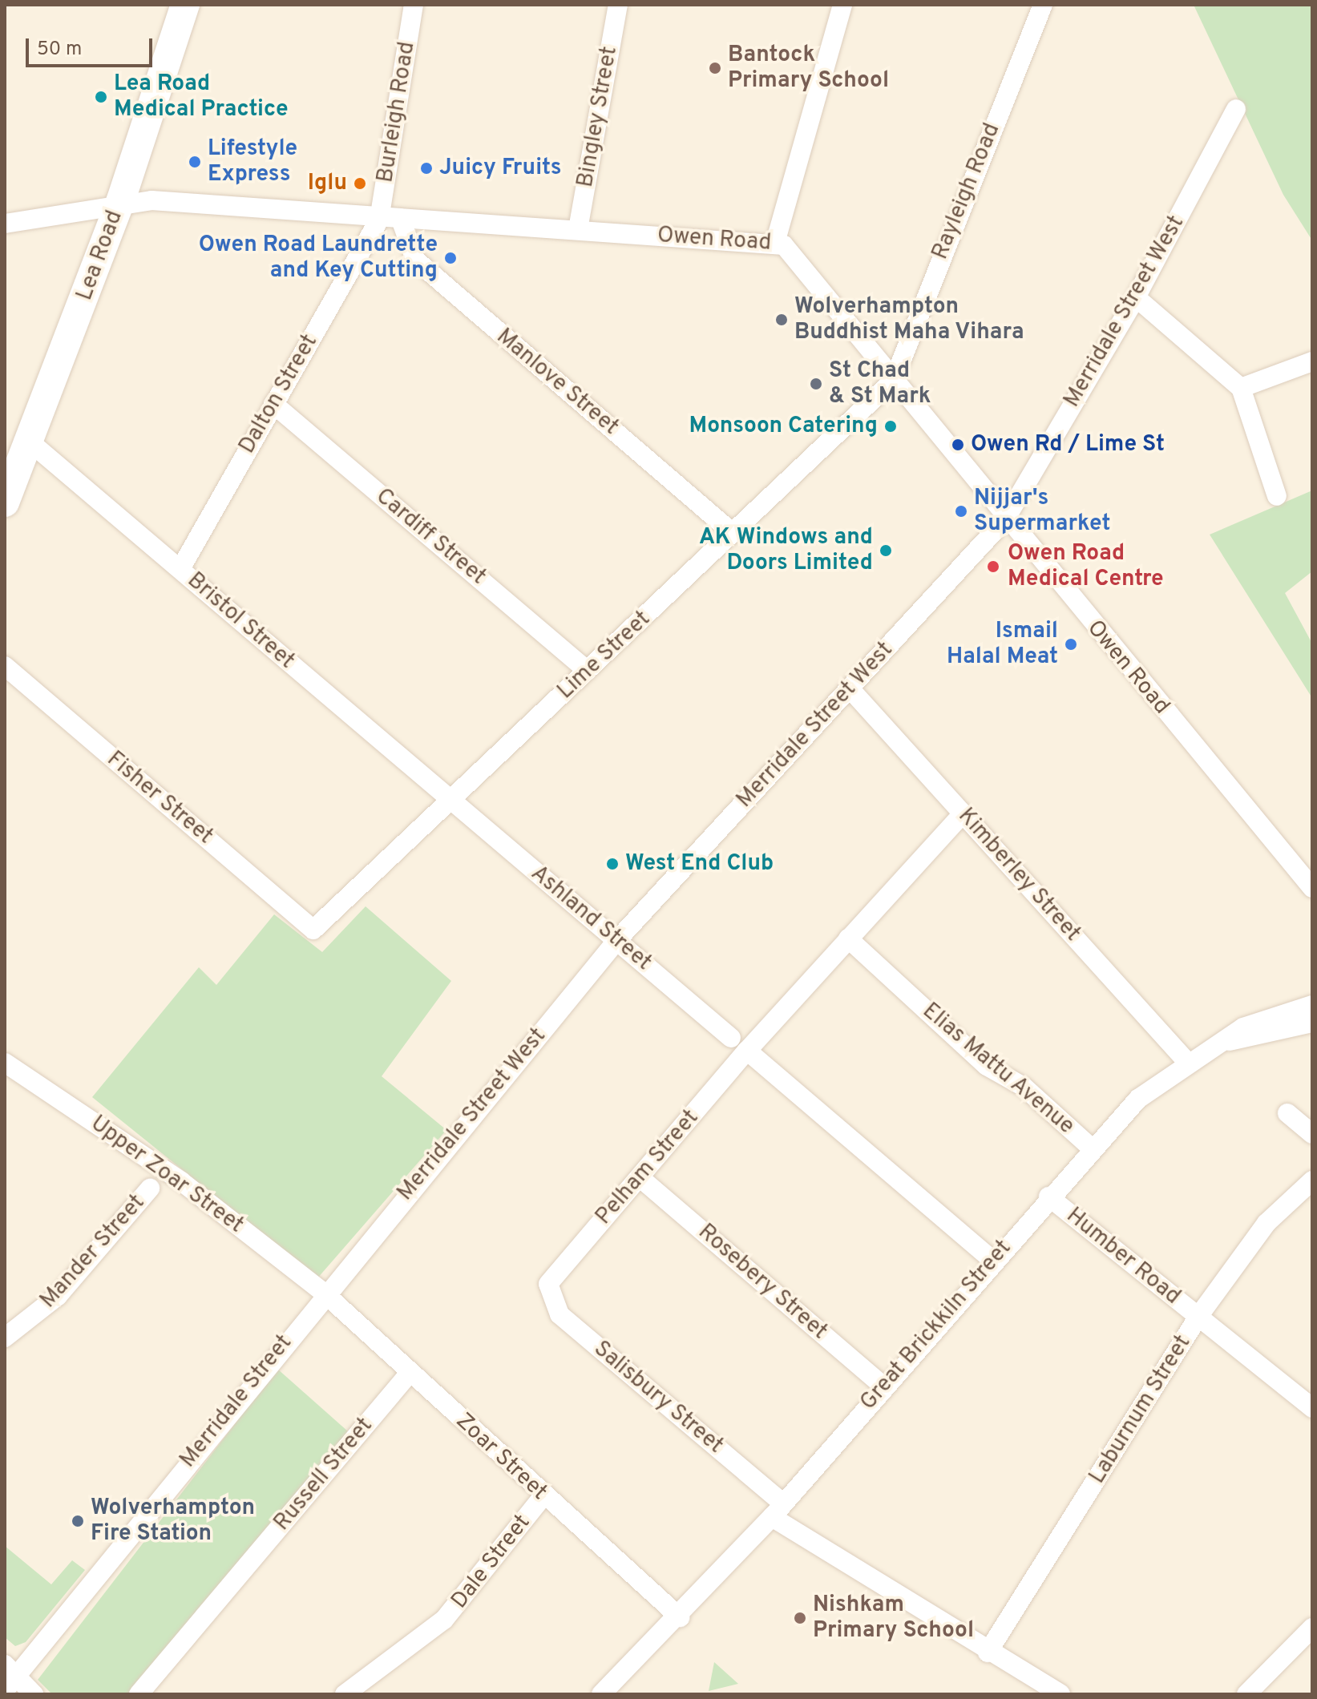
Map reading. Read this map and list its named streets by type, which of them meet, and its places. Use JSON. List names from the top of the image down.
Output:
{
  "streets": {
    "street": [
      "Burleigh Road",
      "Bingley Street",
      "Rayleigh Road",
      "Owen Road",
      "Lea Road",
      "Merridale Street West",
      "Manlove Street",
      "Dalton Street",
      "Cardiff Street",
      "Bristol Street",
      "Lime Street",
      "Fisher Street",
      "Kimberley Street",
      "Ashland Street",
      "Elias Mattu Avenue",
      "Pelham Street",
      "Upper Zoar Street",
      "Mander Street",
      "Humber Road",
      "Rosebery Street",
      "Great Brickkiln Street",
      "Salisbury Street",
      "Merridale Street",
      "Laburnum Street",
      "Zoar Street",
      "Russell Street",
      "Dale Street"
    ]
  },
  "crossings": [
    ["Burleigh Road", "Owen Road"],
    ["Burleigh Road", "Dalton Street"],
    ["Bingley Street", "Owen Road"],
    ["Rayleigh Road", "Owen Road"],
    ["Rayleigh Road", "Lime Street"],
    ["Owen Road", "Lea Road"],
    ["Owen Road", "Merridale Street West"],
    ["Owen Road", "Manlove Street"],
    ["Owen Road", "Dalton Street"],
    ["Owen Road", "Lime Street"],
    ["Lea Road", "Bristol Street"],
    ["Merridale Street West", "Kimberley Street"],
    ["Merridale Street West", "Ashland Street"],
    ["Merridale Street West", "Upper Zoar Street"],
    ["Merridale Street West", "Merridale Street"],
    ["Merridale Street West", "Zoar Street"],
    ["Manlove Street", "Lime Street"],
    ["Dalton Street", "Cardiff Street"],
    ["Dalton Street", "Bristol Street"],
    ["Cardiff Street", "Lime Street"],
    ["Bristol Street", "Lime Street"],
    ["Bristol Street", "Ashland Street"],
    ["Lime Street", "Fisher Street"],
    ["Lime Street", "Ashland Street"],
    ["Kimberley Street", "Great Brickkiln Street"],
    ["Elias Mattu Avenue", "Great Brickkiln Street"],
    ["Pelham Street", "Rosebery Street"],
    ["Pelham Street", "Salisbury Street"],
    ["Upper Zoar Street", "Merridale Street"],
    ["Upper Zoar Street", "Zoar Street"],
    ["Humber Road", "Great Brickkiln Street"],
    ["Humber Road", "Laburnum Street"],
    ["Rosebery Street", "Great Brickkiln Street"],
    ["Great Brickkiln Street", "Salisbury Street"],
    ["Great Brickkiln Street", "Zoar Street"],
    ["Salisbury Street", "Laburnum Street"],
    ["Merridale Street", "Zoar Street"],
    ["Zoar Street", "Russell Street"],
    ["Zoar Street", "Dale Street"]
  ],
  "places": [
    "Bantock Primary School",
    "Lea Road Medical Practice",
    "Lifestyle Express",
    "Juicy Fruits",
    "Iglu",
    "Owen Road Laundrette and Key Cutting",
    "Wolverhampton Buddhist Maha Vihara",
    "St Chad & St Mark",
    "Monsoon Catering",
    "Owen Rd / Lime St",
    "Nijjar's Supermarket",
    "AK Windows and Doors Limited",
    "Owen Road Medical Centre",
    "Ismail Halal Meat",
    "West End Club",
    "Wolverhampton Fire Station",
    "Nishkam Primary School"
  ],
  "scale_bar": "50 m"
}
